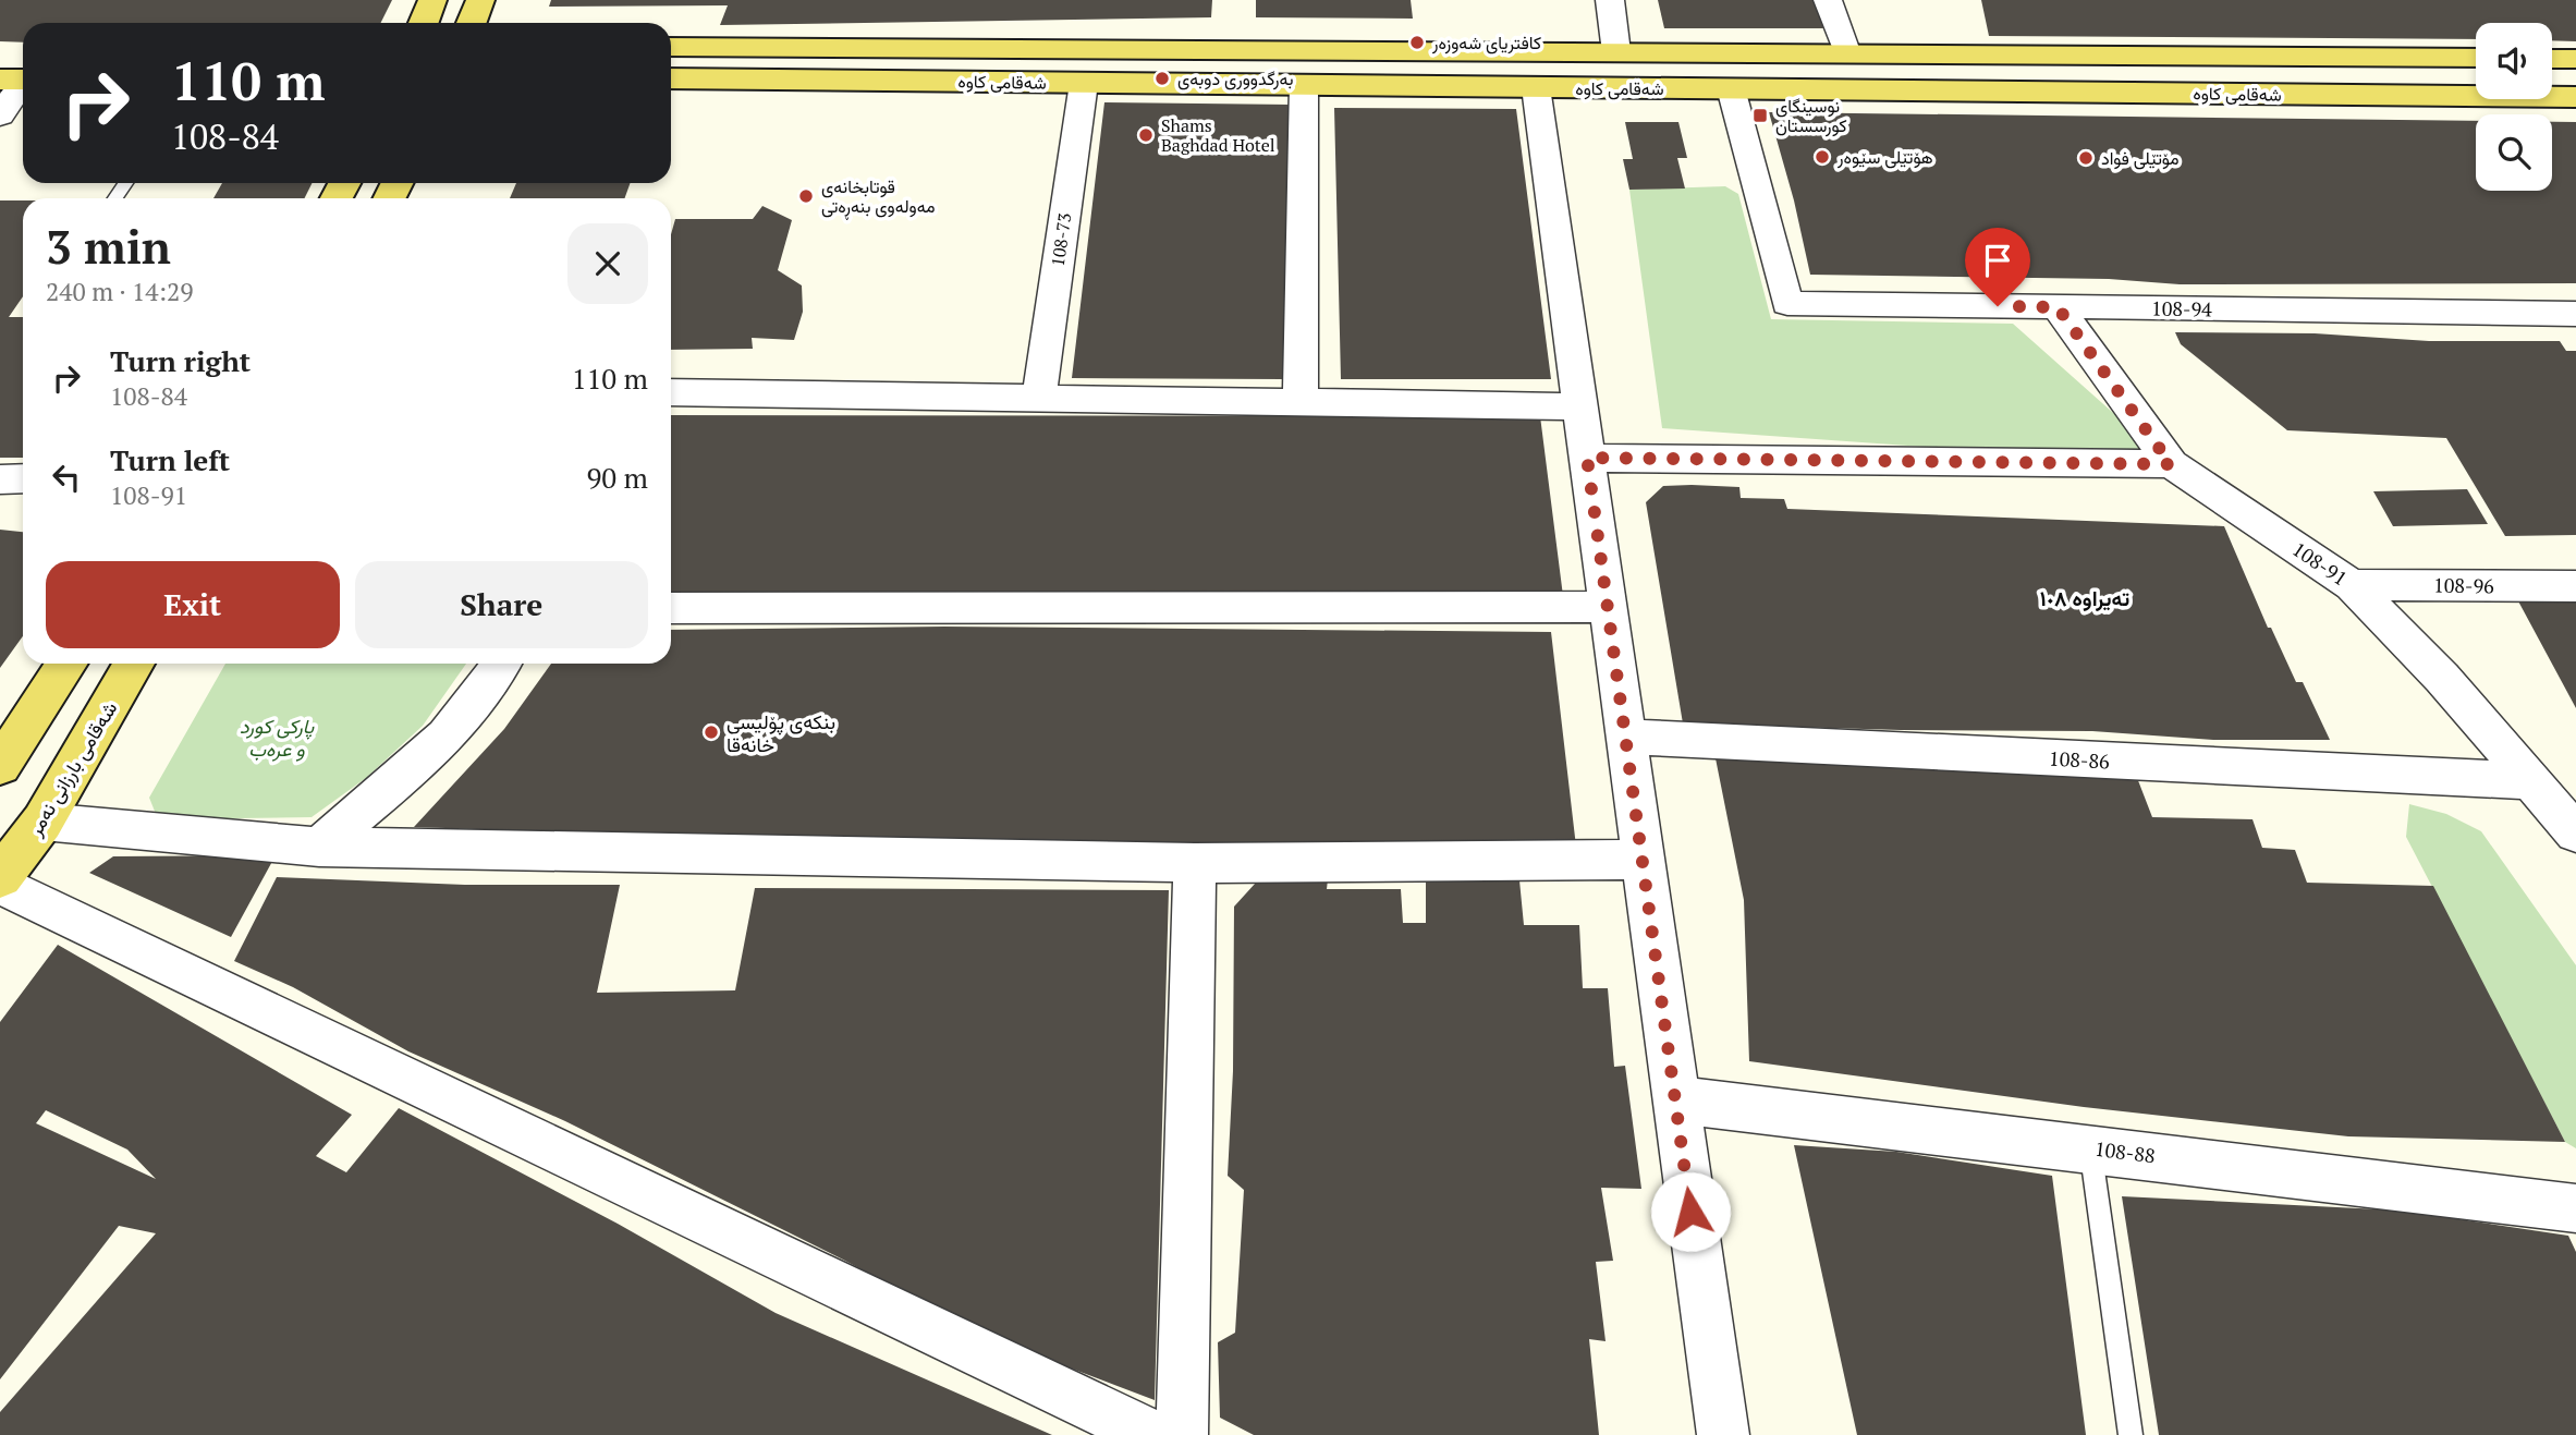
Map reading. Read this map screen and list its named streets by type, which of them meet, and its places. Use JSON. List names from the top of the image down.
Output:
{
  "streets": {
    "main road": ["شەقامی کاوە", "شەقامی بارزانی نەمر"],
    "street": [
      "108-73",
      "108-94",
      "108-91",
      "108-96",
      "108-86",
      "108-88"
    ]
  },
  "crossings": [
    ["شەقامی کاوە", "108-73"],
    ["شەقامی کاوە", "108-94"],
    ["108-94", "108-91"],
    ["108-91", "108-96"],
    ["108-91", "108-86"]
  ],
  "districts": ["تەیراوە ١٠٨"],
  "parks": ["پاركی كورد و عرەب"],
  "places": {
    "other": [
      "کافتریای شەوزەر",
      "بەرگدووری دوبەی",
      "Shams Baghdad Hotel",
      "هۆتێلی سێوەر",
      "مۆتێلی فواد",
      "قوتابخانەی مەولەوی بنەڕەتی",
      "بنکەی پۆلیسی خانەقا"
    ],
    "transit": ["نوسینگای کورسستان"]
  },
  "page": {
    "turn": ["110 m", "108-84"],
    "heading": ["3 min", "240 m · 14:29"],
    "list": [
      {
        "name": "Turn right",
        "note": "108-84",
        "value": "110 m"
      },
      {
        "name": "Turn left",
        "note": "108-91",
        "value": "90 m"
      }
    ],
    "buttons": ["Exit", "Share"]
  }
}
